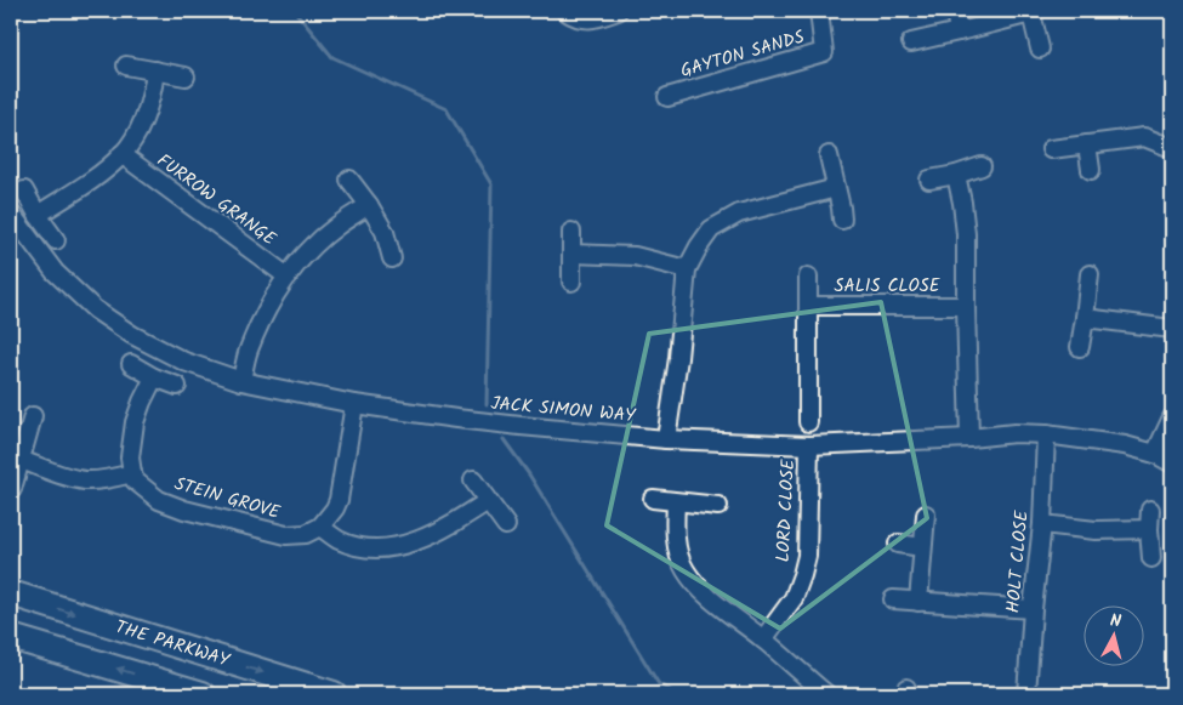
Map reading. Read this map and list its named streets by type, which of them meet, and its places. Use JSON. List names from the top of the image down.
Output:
{
  "streets": {
    "highway": ["THE PARKWAY"],
    "street": [
      "GAYTON SANDS",
      "FURROW GRANGE",
      "SALIS CLOSE",
      "JACK SIMON WAY",
      "STEIN GROVE",
      "LORD CLOSE",
      "HOLT CLOSE"
    ]
  },
  "crossings": [
    ["JACK SIMON WAY", "LORD CLOSE"],
    ["JACK SIMON WAY", "HOLT CLOSE"]
  ],
  "north": "top"
}
